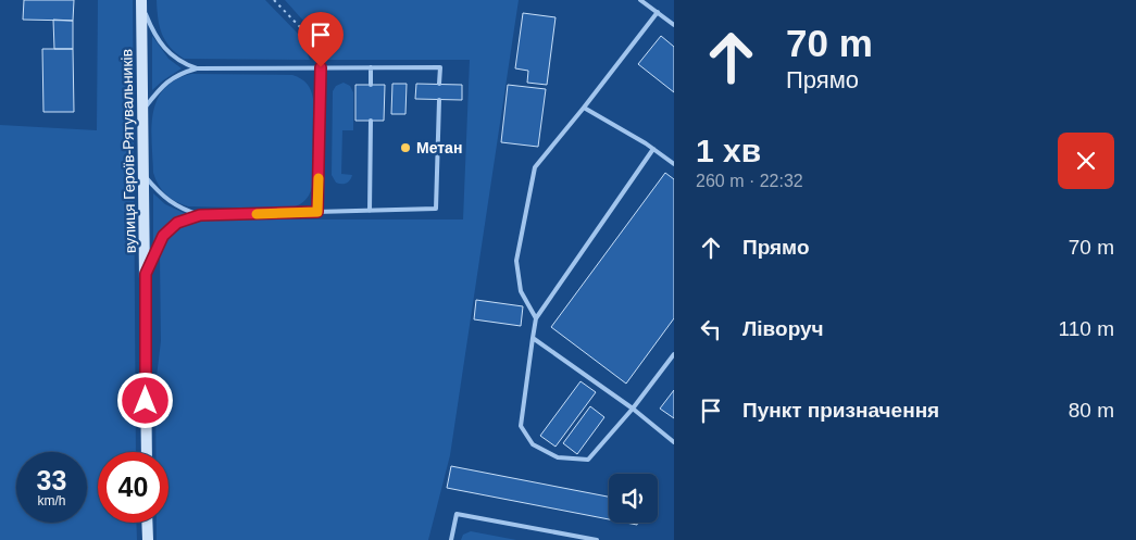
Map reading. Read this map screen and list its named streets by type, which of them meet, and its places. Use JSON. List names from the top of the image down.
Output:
{
  "streets": {
    "street": ["вулиця Героїв-Рятувальників"]
  },
  "places": ["Метан"],
  "page": {
    "turn": ["70 m", "Прямо"],
    "heading": ["1 хв", "260 m · 22:32"],
    "list": [
      {
        "name": "Прямо",
        "value": "70 m"
      },
      {
        "name": "Ліворуч",
        "value": "110 m"
      },
      {
        "name": "Пункт призначення",
        "value": "80 m"
      }
    ],
    "speed": "33 km/h",
    "limit": "40"
  }
}
